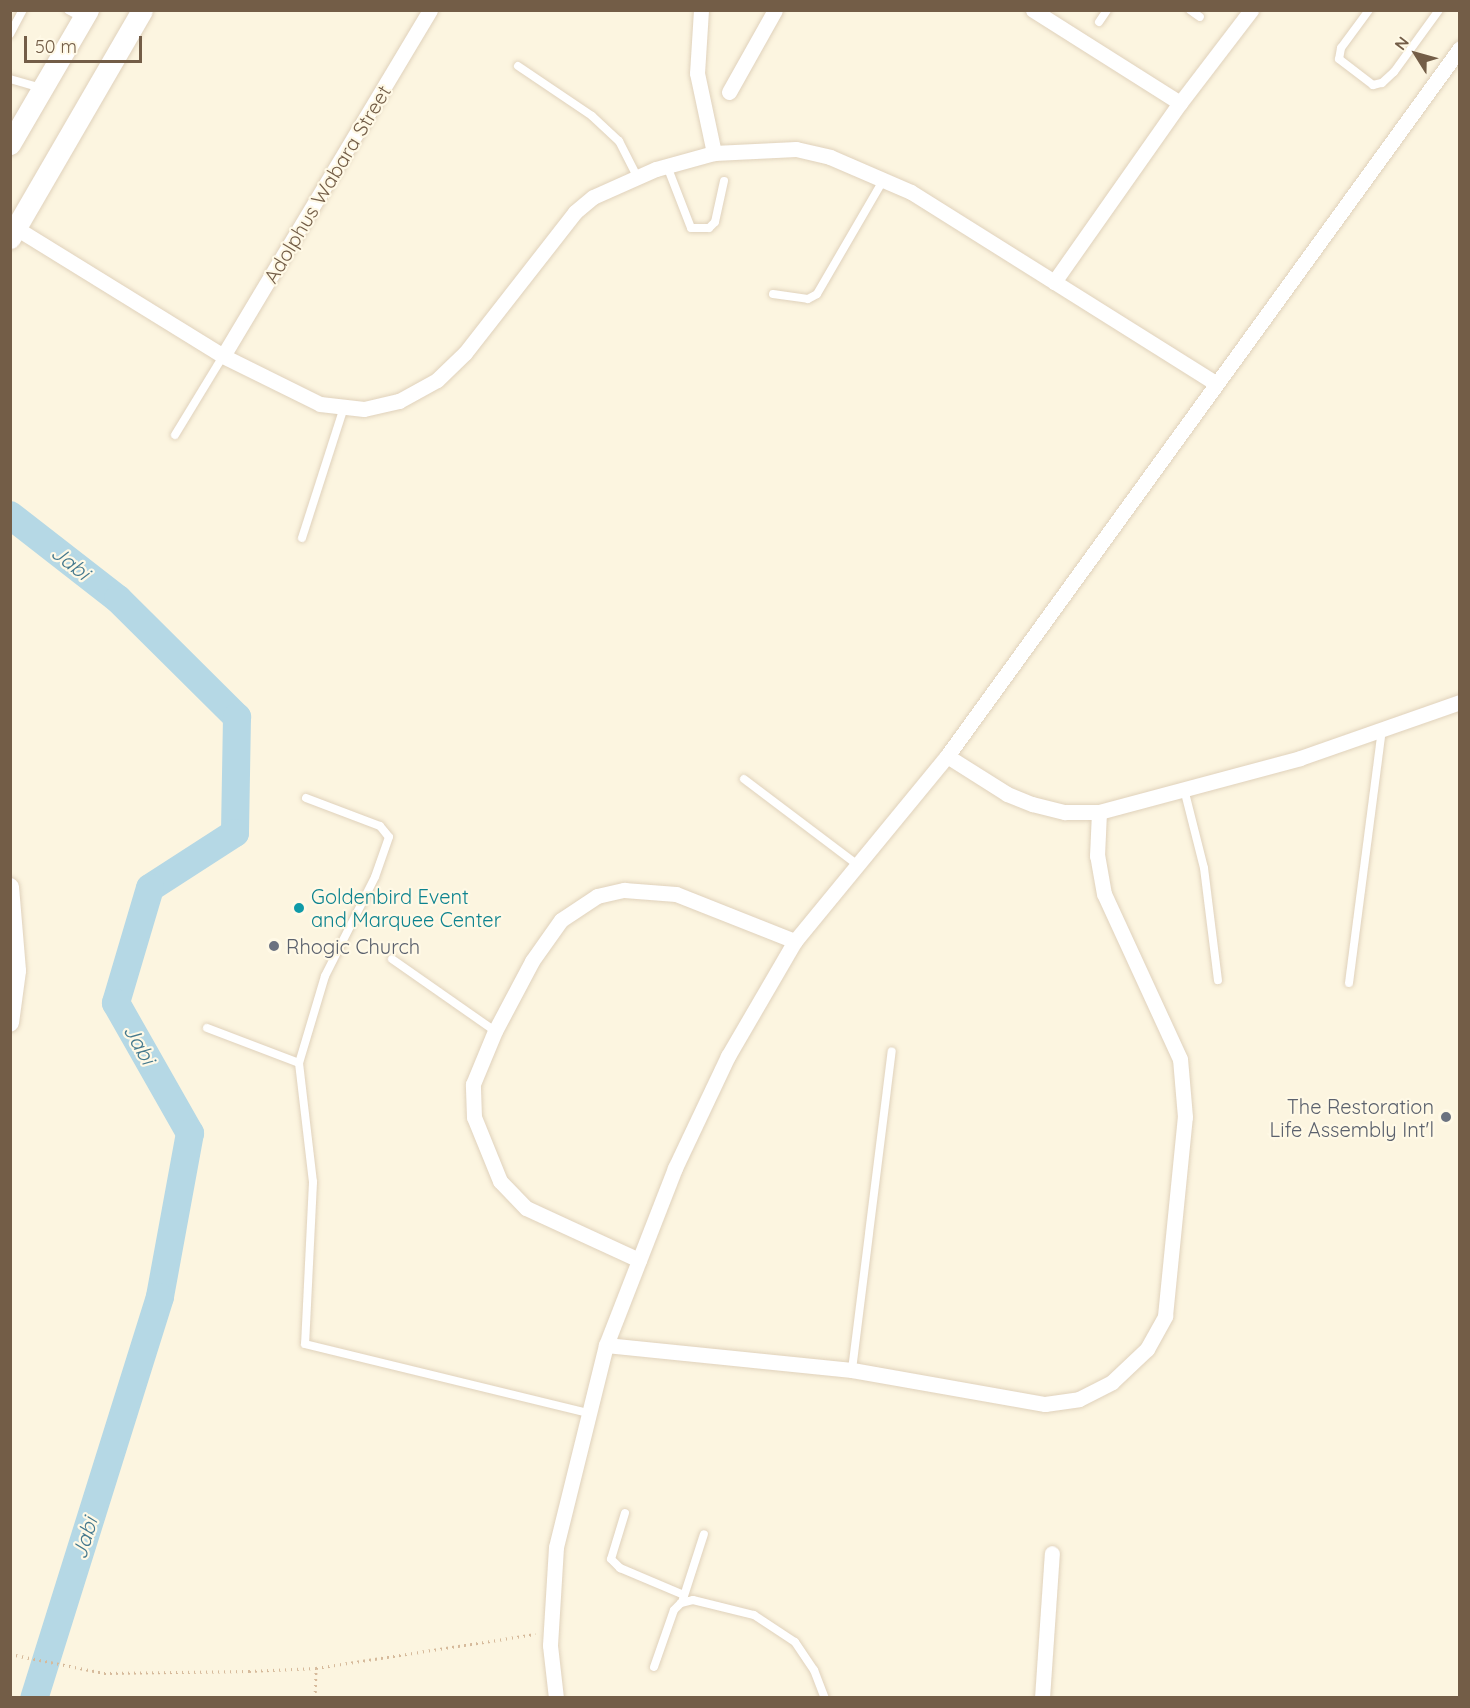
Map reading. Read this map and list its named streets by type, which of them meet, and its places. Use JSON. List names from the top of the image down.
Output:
{
  "streets": {
    "street": ["Adolphus Wabara Street"]
  },
  "water": ["Jabi"],
  "places": ["Goldenbird Event and Marquee Center", "Rhogic Church", "The Restoration Life Assembly Int'l"],
  "scale_bar": "50 m",
  "north": "top left"
}
